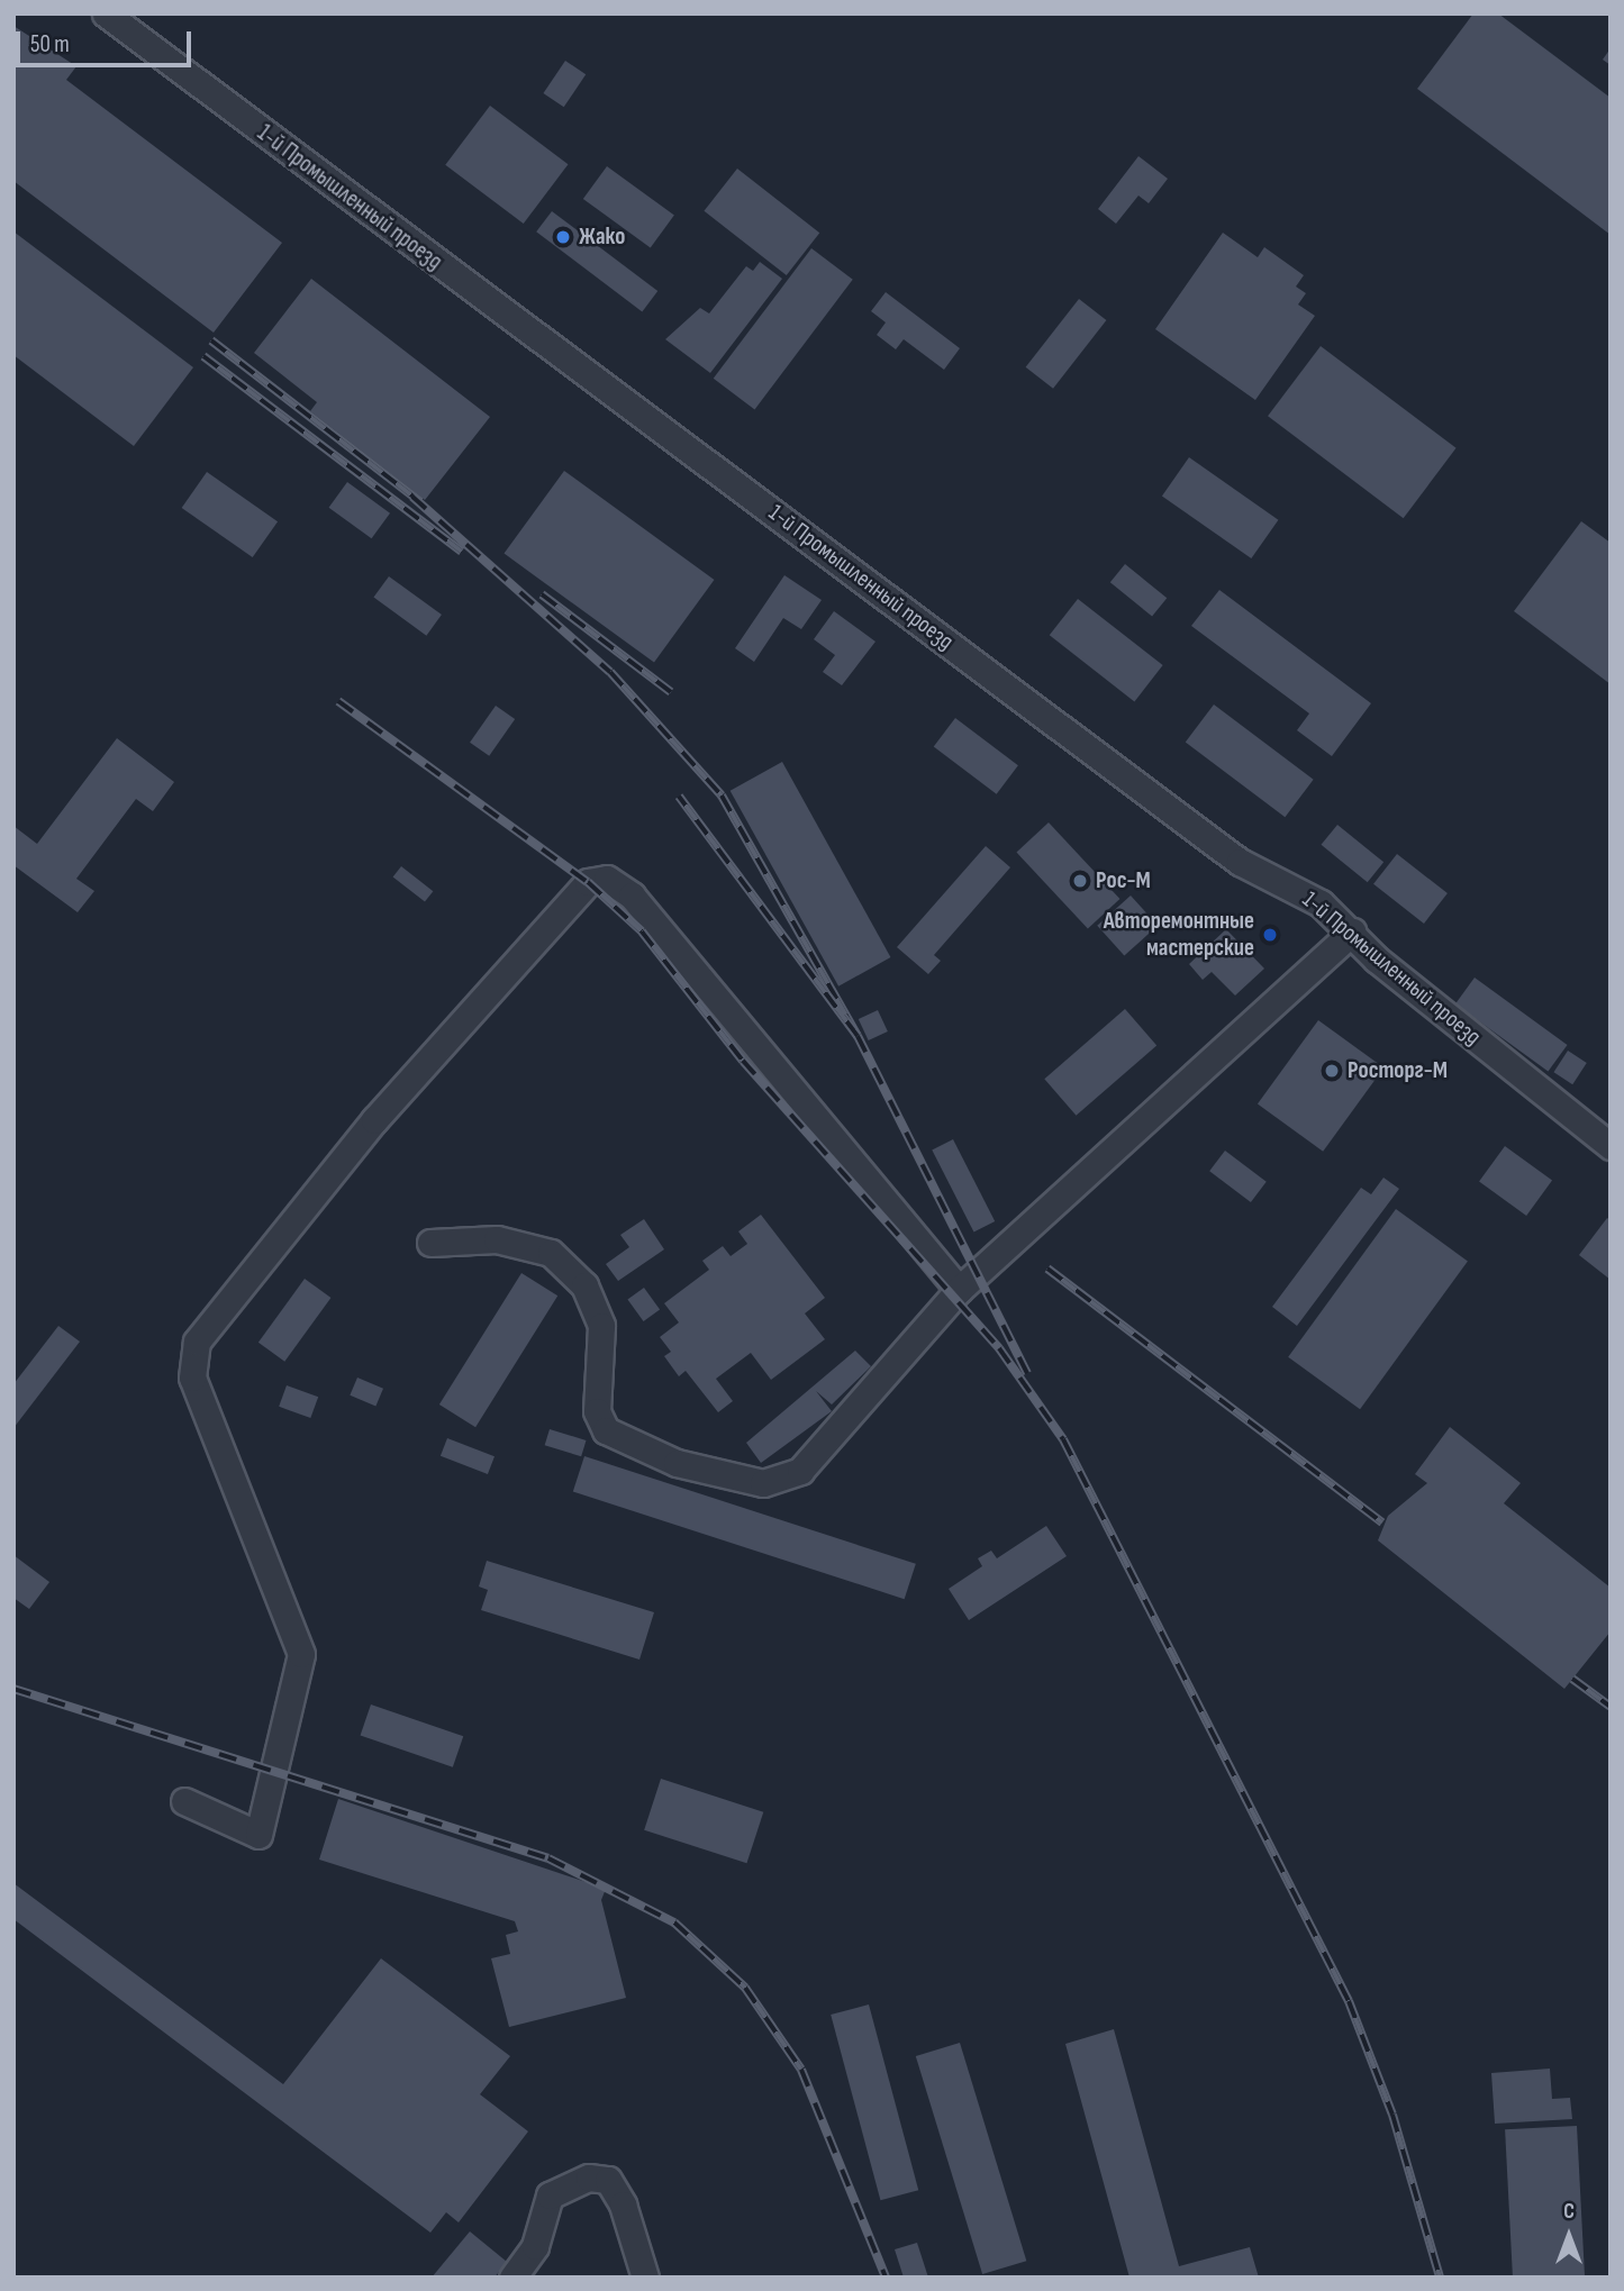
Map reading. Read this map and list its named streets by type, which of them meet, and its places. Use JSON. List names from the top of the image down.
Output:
{
  "streets": {
    "street": ["1-й Промышленный проезд"]
  },
  "places": [
    "Жако",
    "Рос-М",
    "Авторемонтные мастерские",
    "Росторг-М"
  ],
  "scale_bar": "50 m",
  "north": "top"
}
